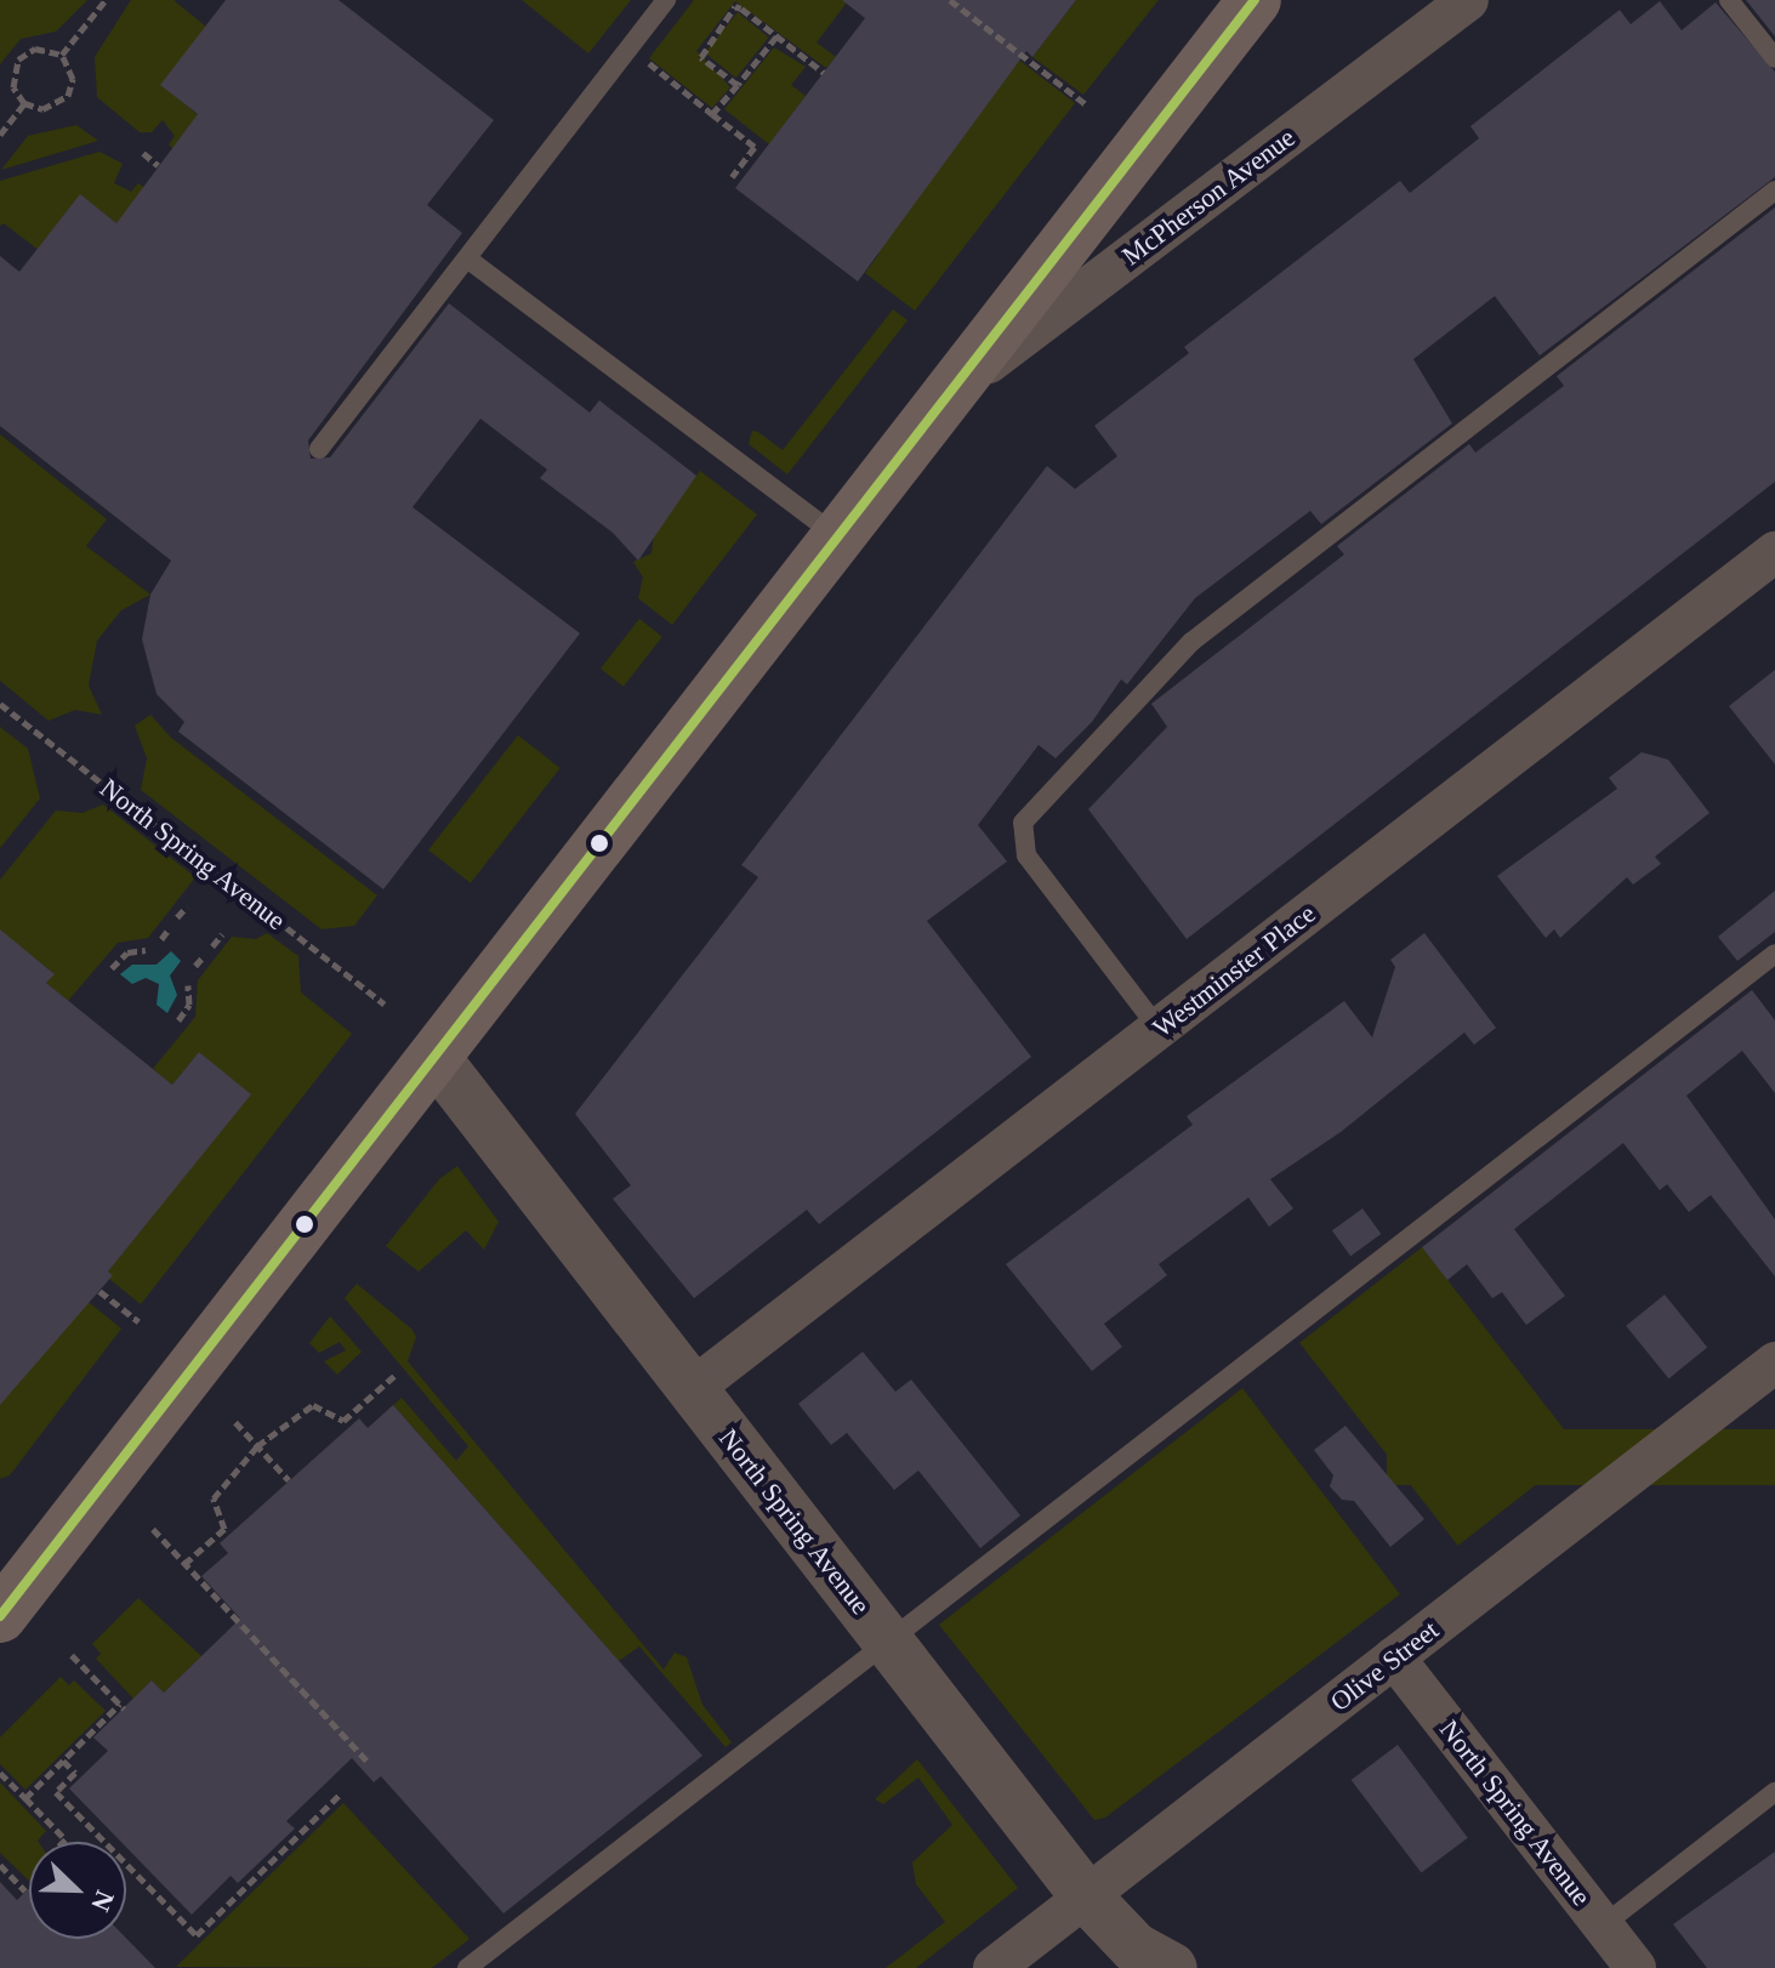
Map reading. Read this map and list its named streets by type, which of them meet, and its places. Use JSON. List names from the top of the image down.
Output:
{
  "streets": {
    "street": [
      "McPherson Avenue",
      "North Spring Avenue",
      "Westminster Place",
      "Olive Street"
    ]
  },
  "crossings": [
    ["North Spring Avenue", "Westminster Place"],
    ["North Spring Avenue", "Olive Street"]
  ],
  "north": "bottom right"
}
